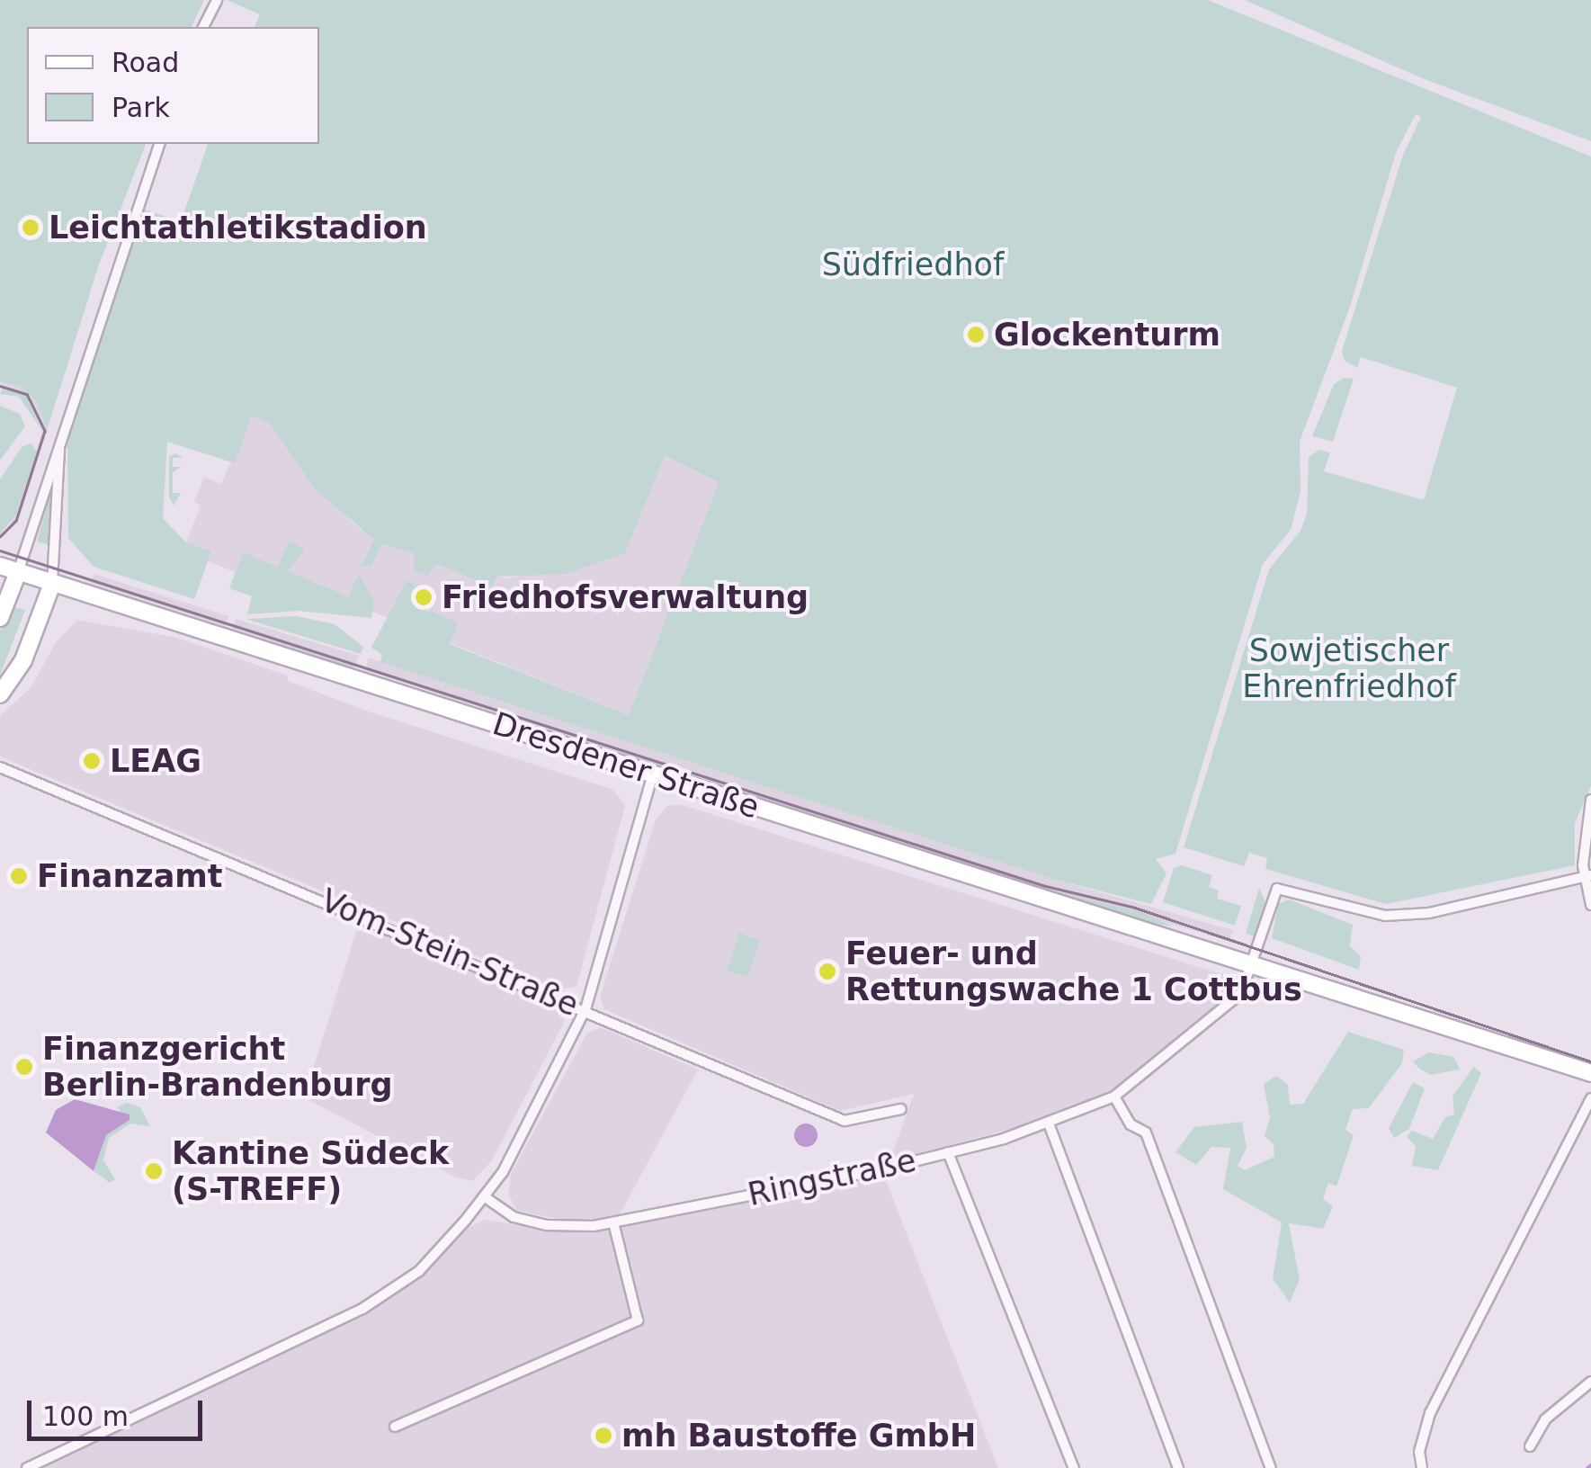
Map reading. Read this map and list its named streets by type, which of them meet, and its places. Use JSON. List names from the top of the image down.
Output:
{
  "streets": {
    "main road": ["Dresdener Straße"],
    "street": ["Vom-Stein-Straße", "Ringstraße"]
  },
  "crossings": [
    ["Dresdener Straße", "Ringstraße"]
  ],
  "parks": ["Südfriedhof", "Sowjetischer Ehrenfriedhof"],
  "places": [
    "Leichtathletikstadion",
    "Glockenturm",
    "Friedhofsverwaltung",
    "LEAG",
    "Finanzamt",
    "Feuer- und Rettungswache 1 Cottbus",
    "Finanzgericht Berlin-Brandenburg",
    "Kantine Südeck (S-TREFF)",
    "mh Baustoffe GmbH"
  ],
  "legend": ["Road", "Park"],
  "scale_bar": "100 m"
}
